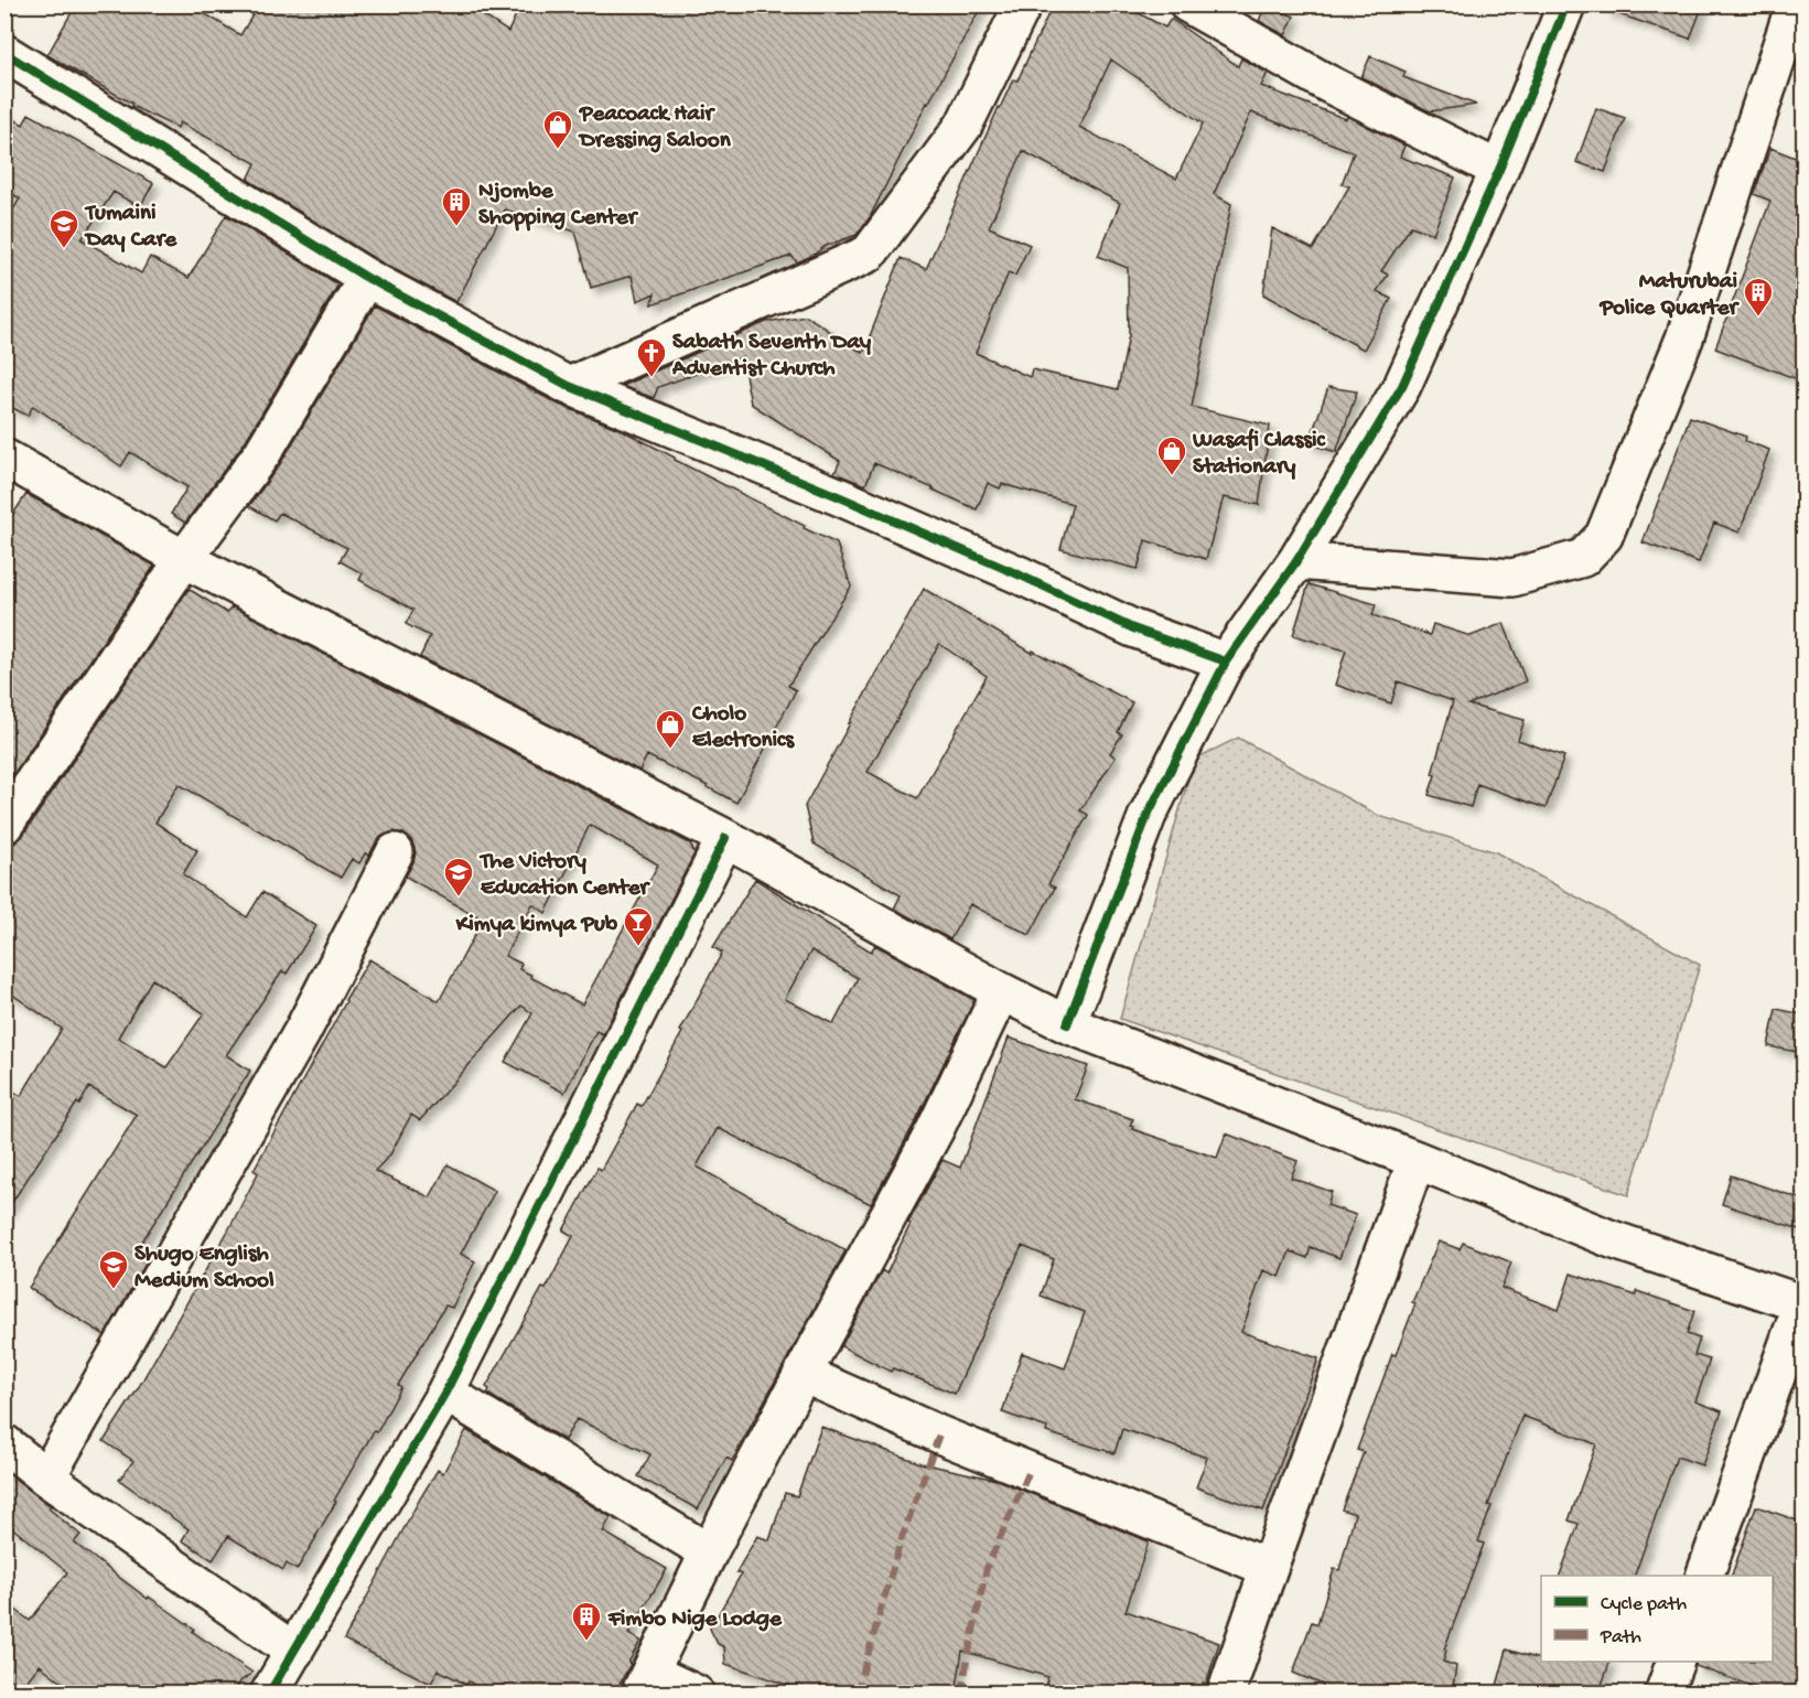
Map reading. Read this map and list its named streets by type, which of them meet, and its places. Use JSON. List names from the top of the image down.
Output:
{
  "places": {
    "shop": ["Peacoack Hair Dressing Saloon", "Wasafi Classic Stationary", "Cholo Electronics"],
    "building": ["Njombe Shopping Center", "Maturubai Police Quarter", "Fimbo Nige Lodge"],
    "school or university": ["Tumaini Day Care", "The Victory Education Center", "Shugo English Medium School"],
    "church": ["Sabath Seventh Day Adventist Church"],
    "bar": ["Kimya kimya Pub"]
  },
  "legend": ["Cycle path", "Path"]
}
